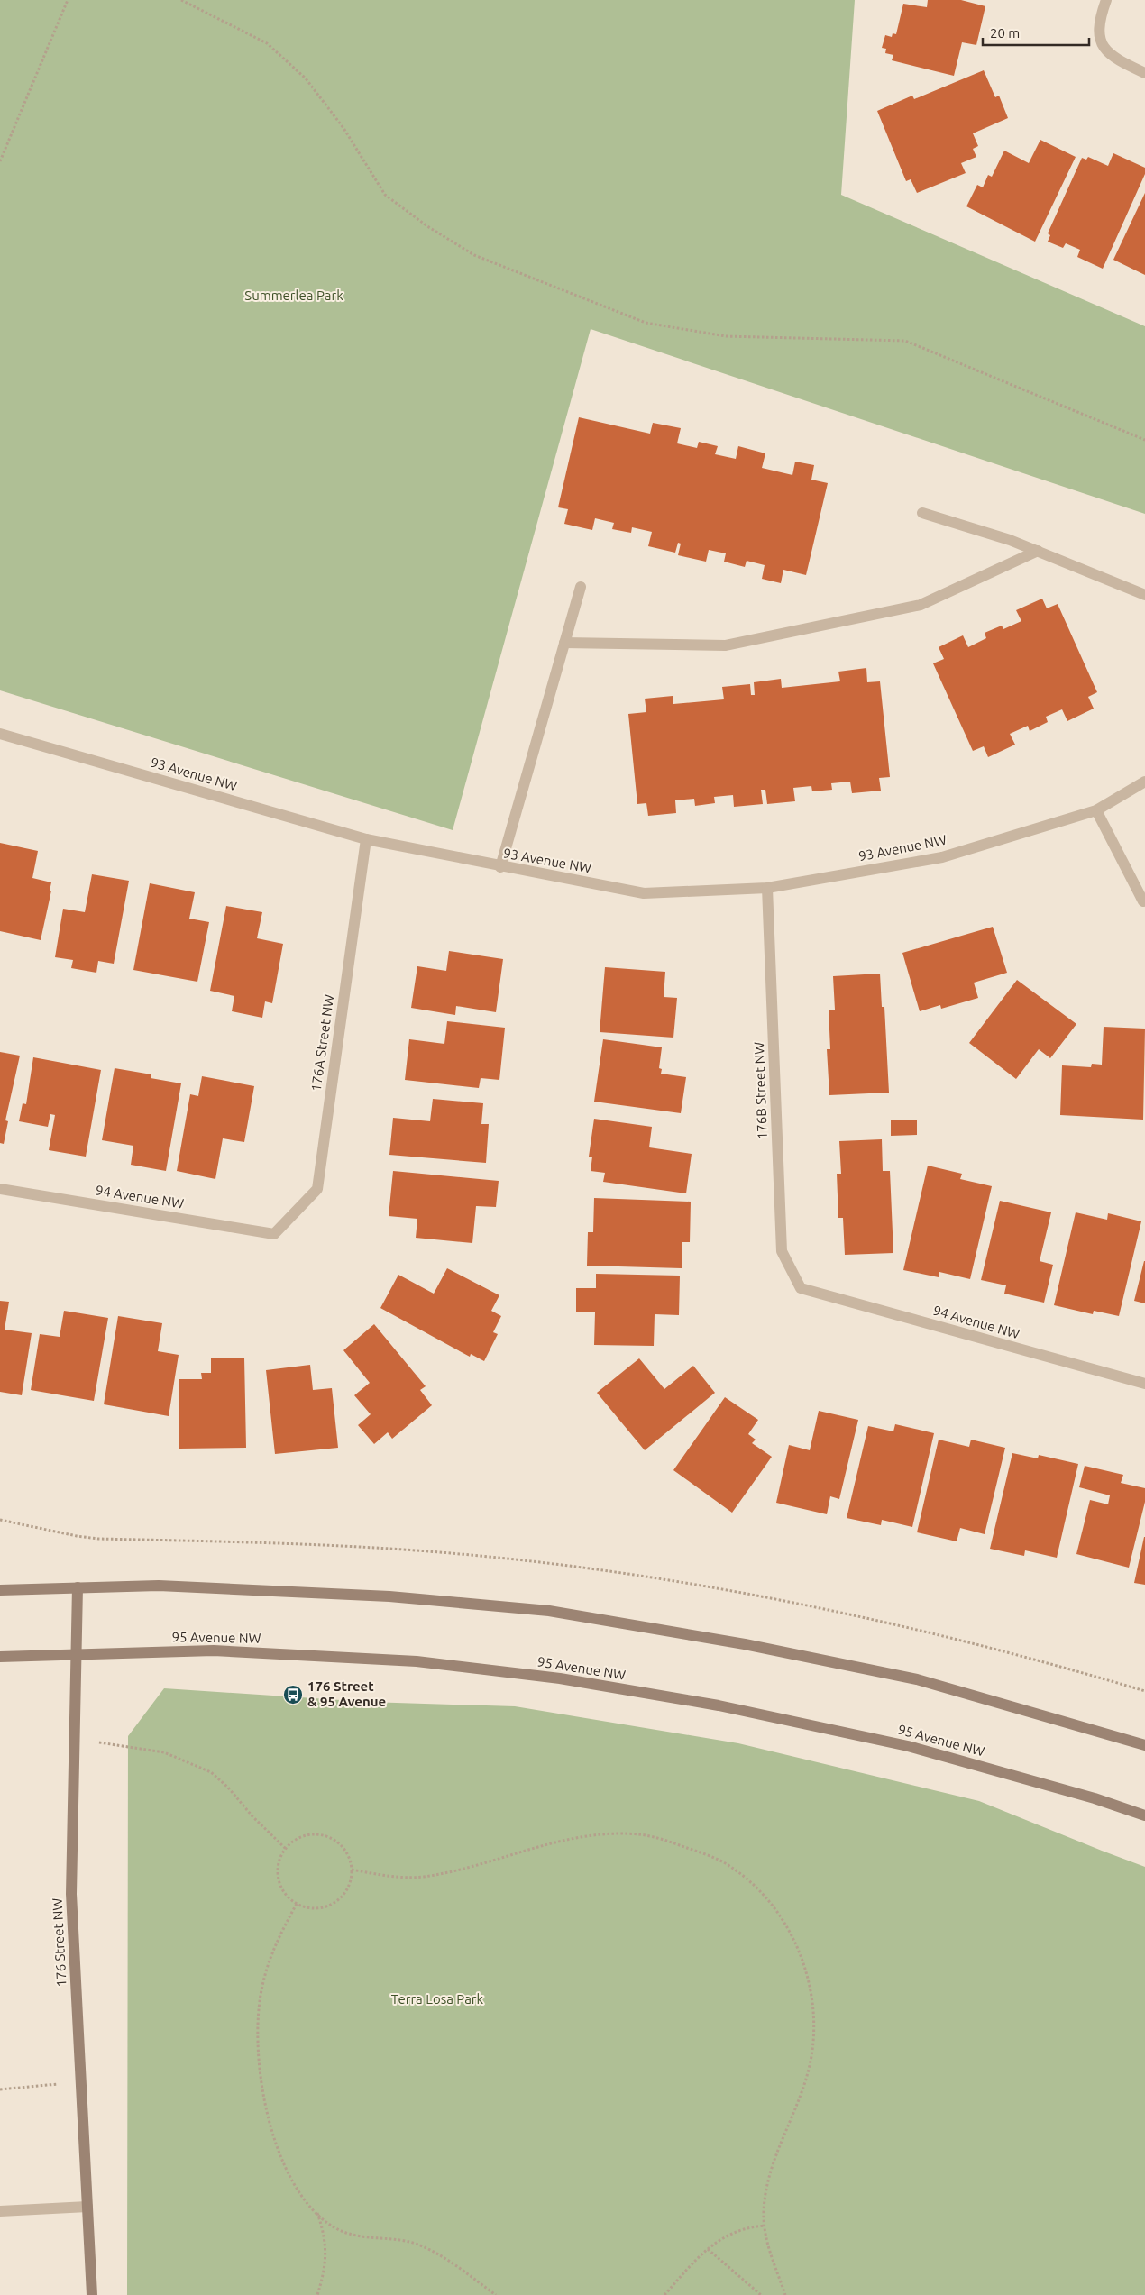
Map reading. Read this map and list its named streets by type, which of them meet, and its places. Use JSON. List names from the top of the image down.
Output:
{
  "streets": {
    "main road": ["95 Avenue NW", "176 Street NW"],
    "street": [
      "93 Avenue NW",
      "176A Street NW",
      "176B Street NW",
      "94 Avenue NW"
    ]
  },
  "crossings": [
    ["93 Avenue NW", "176A Street NW"],
    ["93 Avenue NW", "176B Street NW"],
    ["176A Street NW", "94 Avenue NW"],
    ["176B Street NW", "94 Avenue NW"],
    ["95 Avenue NW", "176 Street NW"]
  ],
  "parks": ["Summerlea Park", "Terra Losa Park"],
  "places": {
    "bus stop": ["176 Street & 95 Avenue"]
  },
  "scale_bar": "20 m"
}
